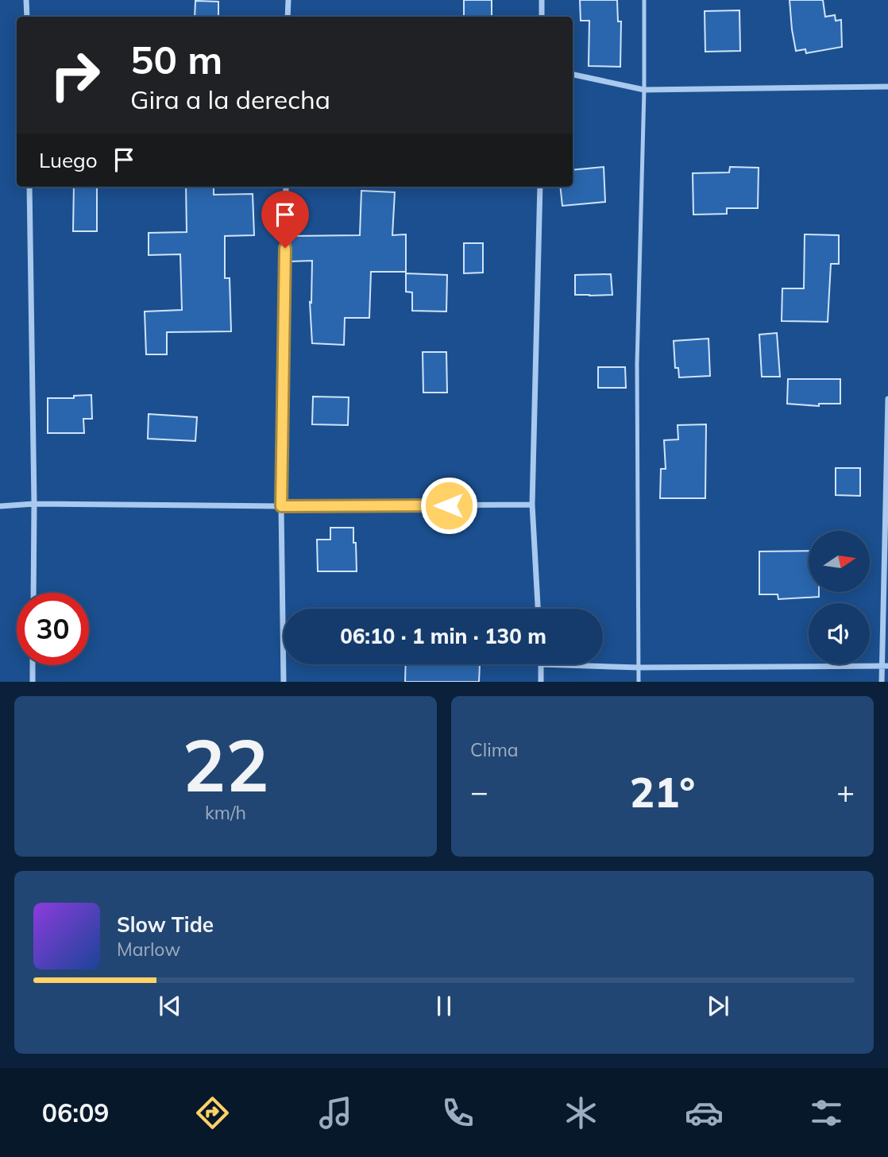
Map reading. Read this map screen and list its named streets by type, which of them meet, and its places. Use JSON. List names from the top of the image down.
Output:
{
  "north": "right",
  "page": {
    "turn": ["50 m", "Gira a la derecha"],
    "then": "Luego",
    "limit": "30",
    "trip": "06:10 · 1 min · 130 m",
    "tile": [
      ["22", "km/h"],
      "Clima"
    ],
    "heat": ["−", "21°", "+"],
    "song": ["Slow Tide", "Marlow"],
    "tabs": "06:09"
  }
}
